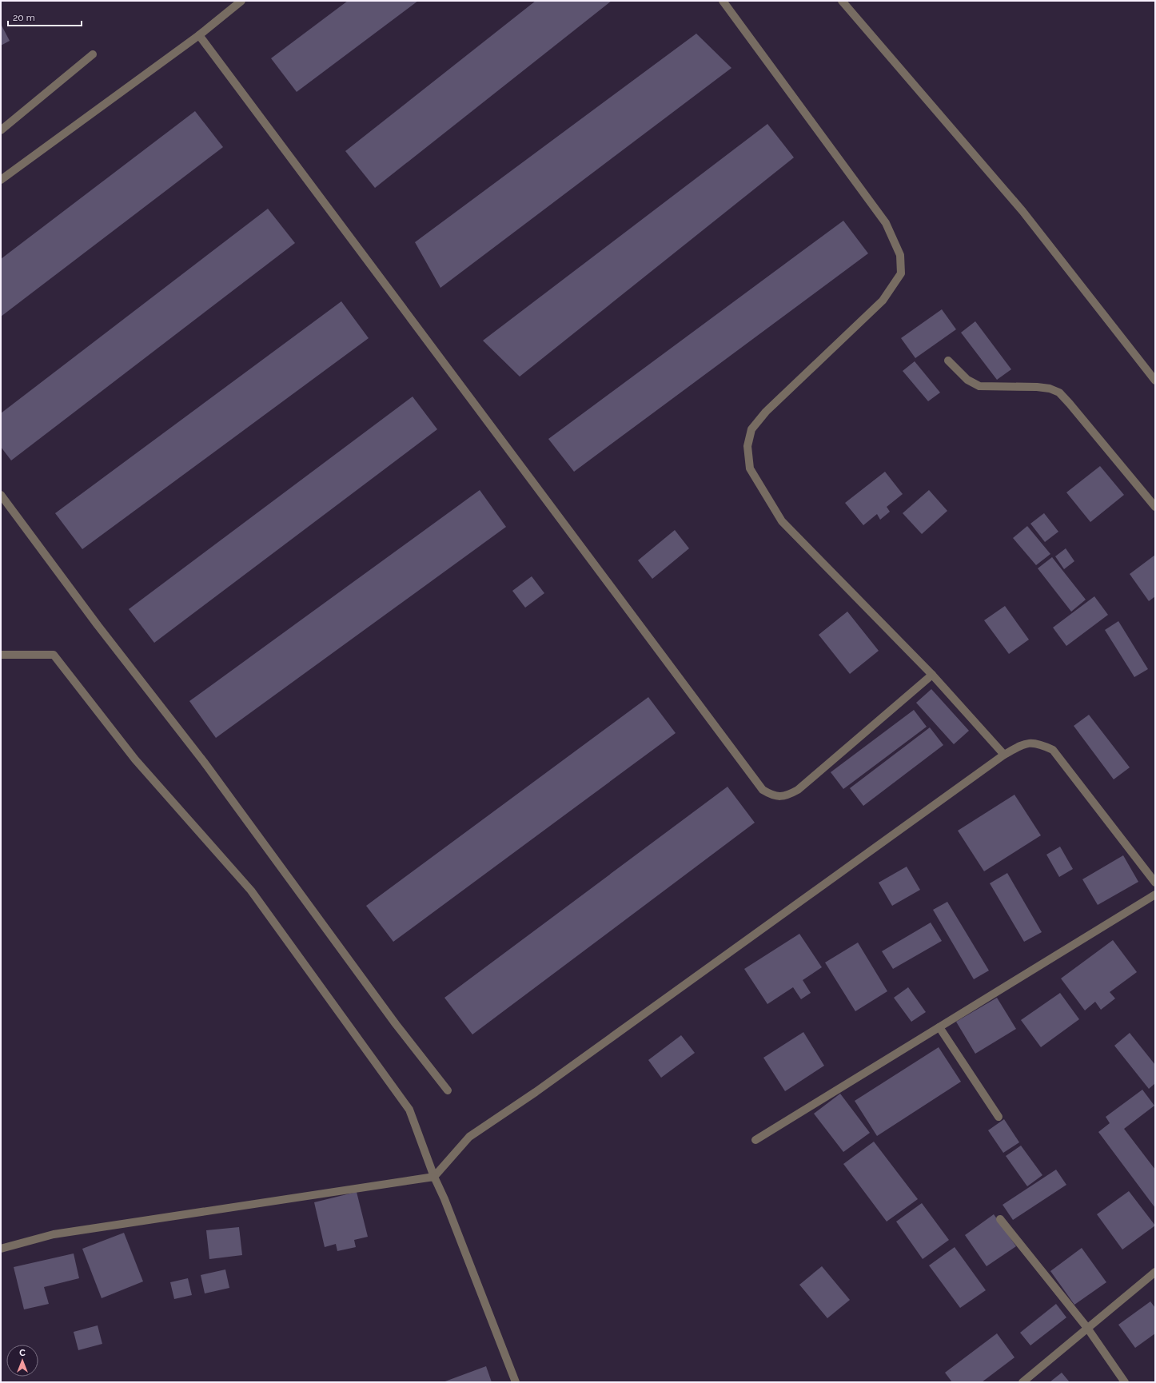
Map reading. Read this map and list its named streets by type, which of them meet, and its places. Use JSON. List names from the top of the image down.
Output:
{
  "scale_bar": "20 m",
  "north": "top"
}
